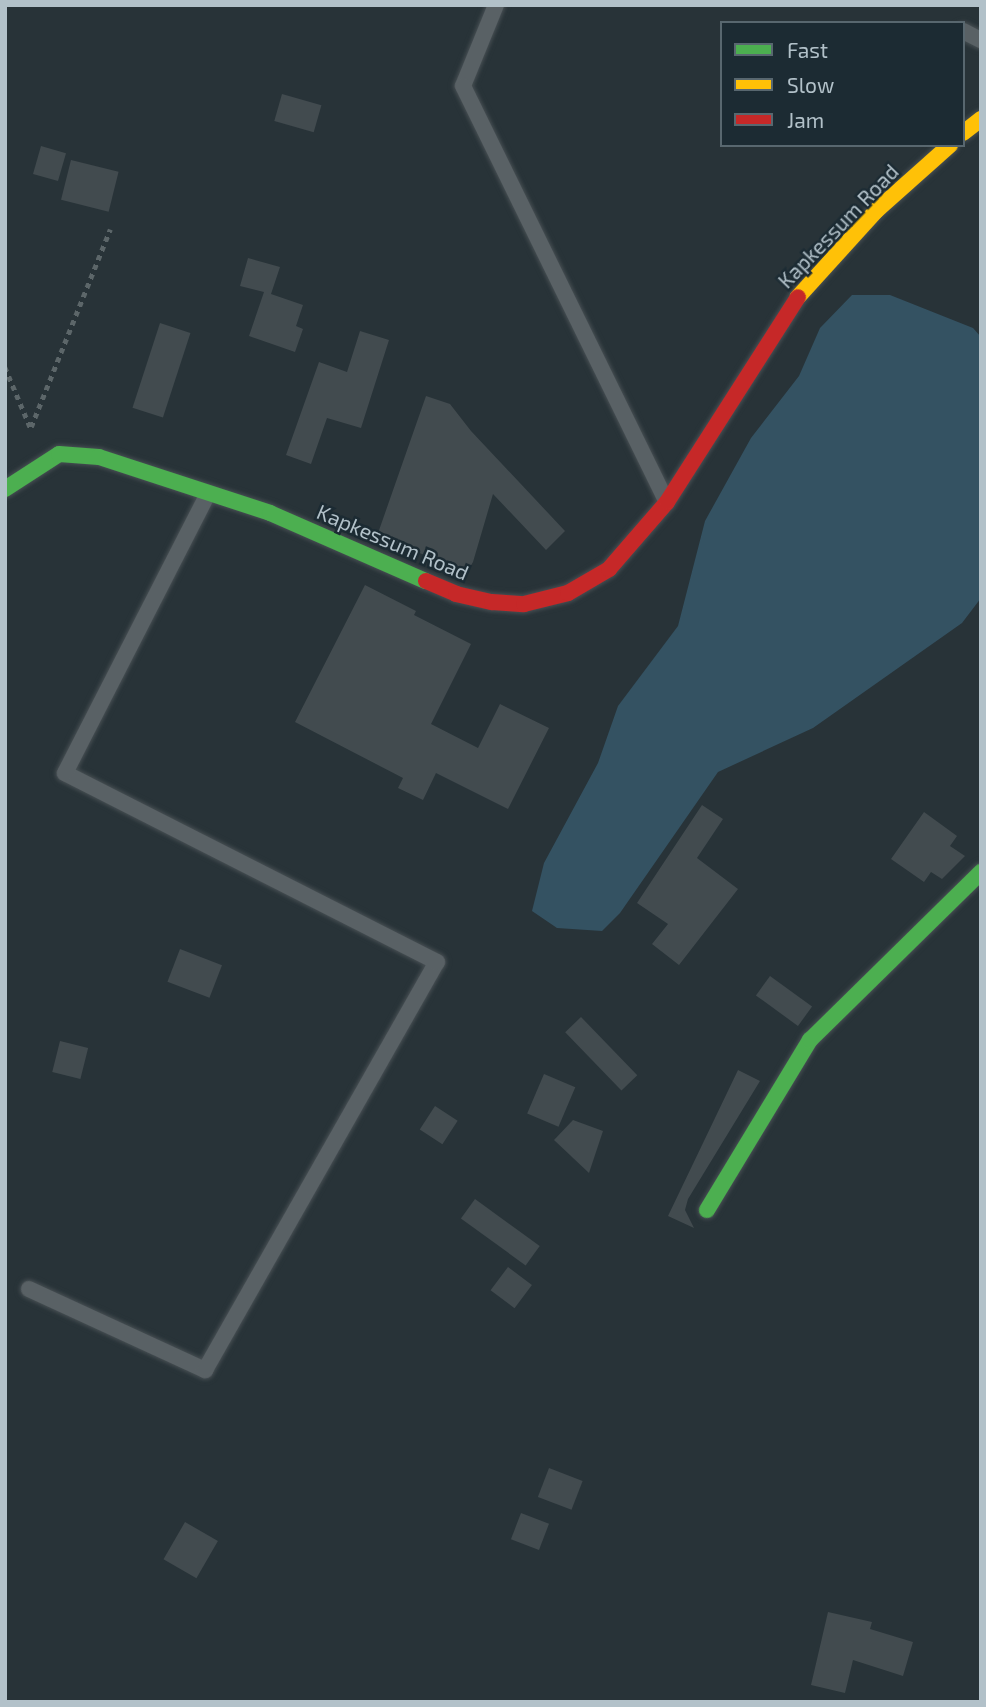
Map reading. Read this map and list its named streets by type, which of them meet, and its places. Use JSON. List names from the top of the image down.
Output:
{
  "streets": {
    "street": ["Kapkessum Road"]
  },
  "legend": ["Fast", "Slow", "Jam"]
}
